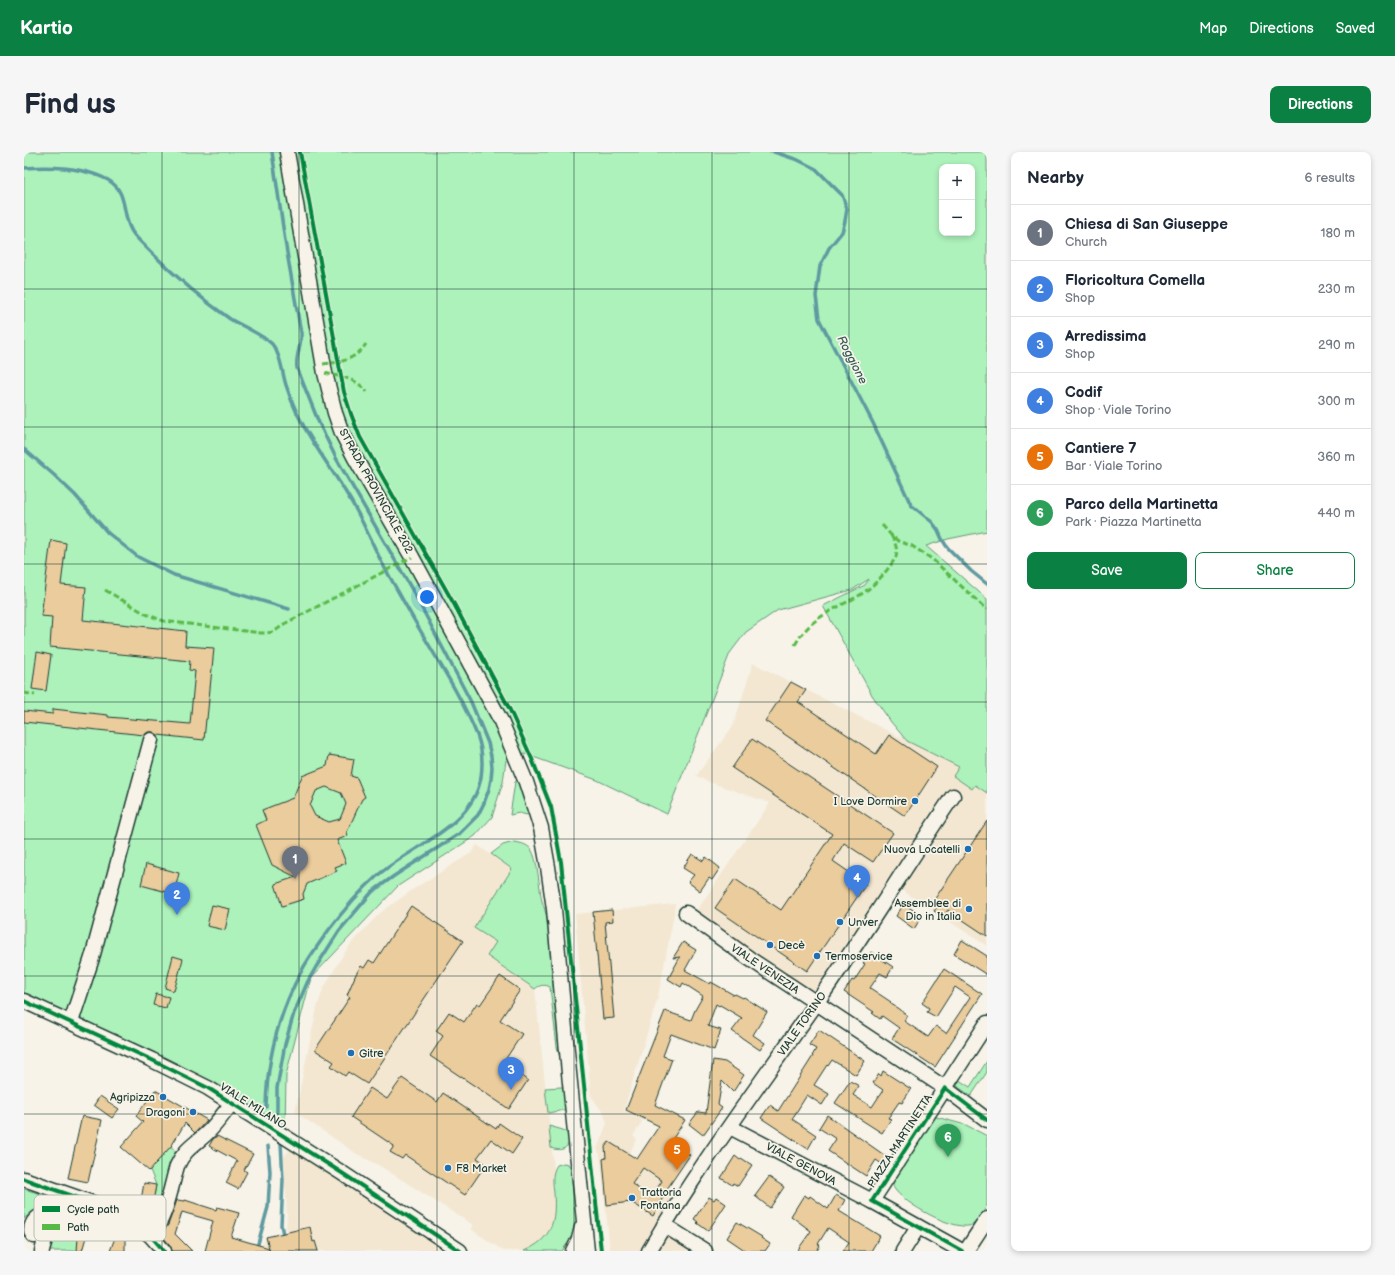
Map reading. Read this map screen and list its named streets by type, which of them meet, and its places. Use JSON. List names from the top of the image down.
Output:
{
  "streets": {
    "street": [
      "STRADA PROVINCIALE 202",
      "VIALE VENEZIA",
      "VIALE TORINO",
      "VIALE MILANO",
      "PIAZZA MARTINETTA",
      "VIALE GENOVA"
    ]
  },
  "crossings": [
    ["VIALE VENEZIA", "VIALE TORINO"],
    ["VIALE VENEZIA", "PIAZZA MARTINETTA"],
    ["VIALE TORINO", "VIALE GENOVA"],
    ["PIAZZA MARTINETTA", "VIALE GENOVA"]
  ],
  "water": ["Roggione"],
  "places": [
    "I Love Dormire",
    "Nuova Locatelli",
    "Assemblee di Dio in Italia",
    "Unver",
    "Decè",
    "Termoservice",
    "Gitre",
    "Agripizza",
    "Dragoni",
    "F8 Market",
    "Trattoria Fontana"
  ],
  "legend": ["Cycle path", "Path"],
  "page": {
    "header": "Kartio",
    "nav": ["Map", "Directions", "Saved"],
    "buttons": [
      "Directions",
      ["Save", "Share"]
    ],
    "title": "Find us",
    "heading": ["Nearby", "6 results"],
    "map_buttons": ["+", "−"],
    "list": [
      {
        "mark": "1",
        "name": "Chiesa di San Giuseppe",
        "note": "Church",
        "value": "180 m"
      },
      {
        "mark": "2",
        "name": "Floricoltura Comella",
        "note": "Shop",
        "value": "230 m"
      },
      {
        "mark": "3",
        "name": "Arredissima",
        "note": "Shop",
        "value": "290 m"
      },
      {
        "mark": "4",
        "name": "Codif",
        "note": "Shop · Viale Torino",
        "value": "300 m"
      },
      {
        "mark": "5",
        "name": "Cantiere 7",
        "note": "Bar · Viale Torino",
        "value": "360 m"
      },
      {
        "mark": "6",
        "name": "Parco della Martinetta",
        "note": "Park · Piazza Martinetta",
        "value": "440 m"
      }
    ],
    "pins": [
      "1",
      "4",
      "2",
      "3",
      "6",
      "5"
    ]
  }
}
